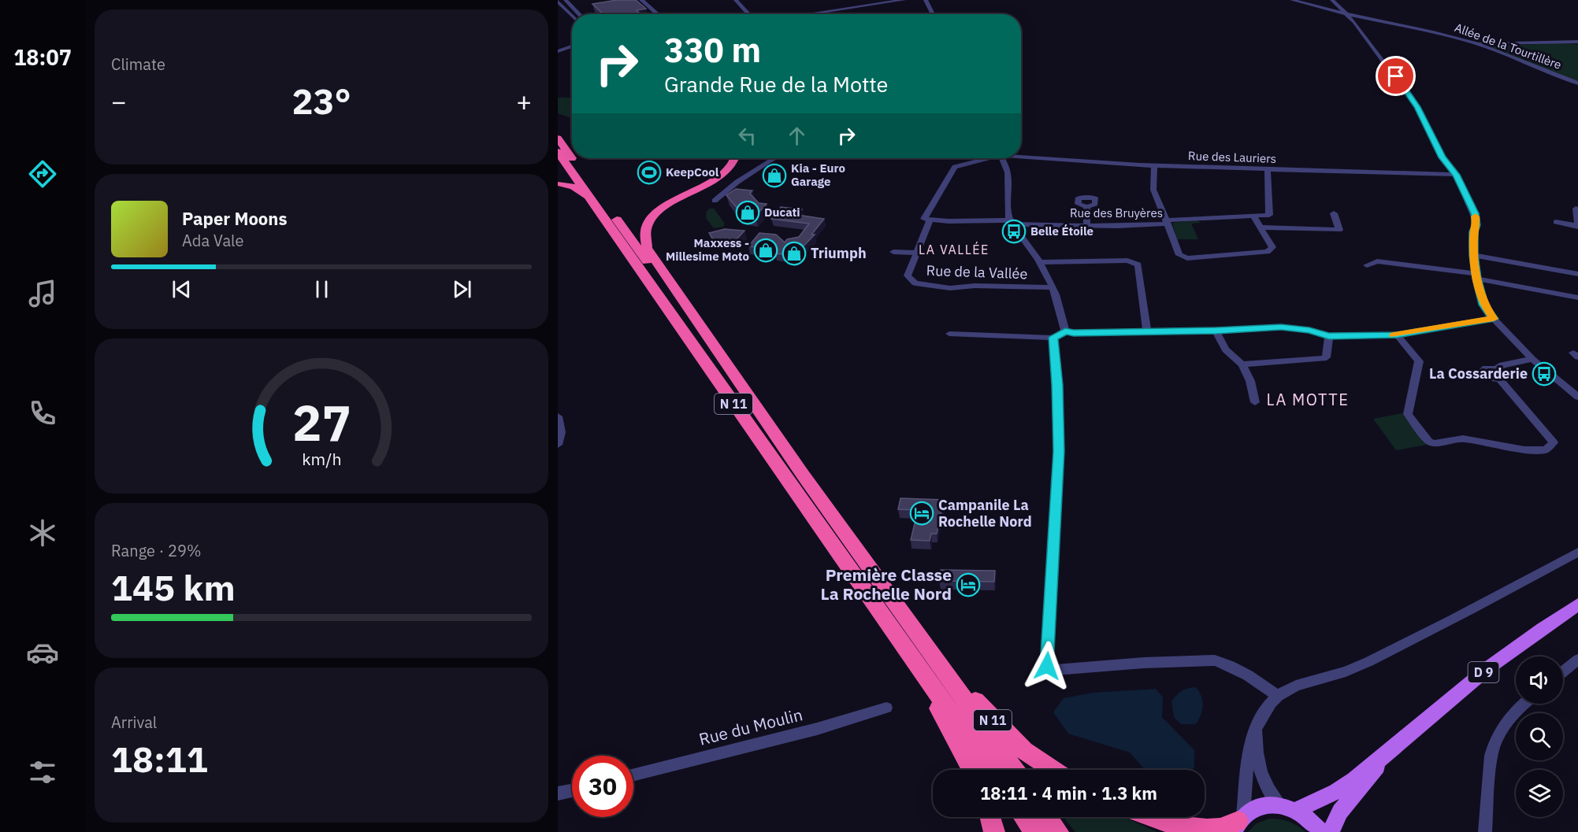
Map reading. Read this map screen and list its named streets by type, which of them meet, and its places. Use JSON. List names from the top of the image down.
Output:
{
  "streets": {
    "highway": ["N 11"],
    "main road": ["D 9"],
    "street": [
      "Allée de la Tourtillère",
      "Rue des Lauriers",
      "Rue des Bruyères",
      "Rue de la Vallée",
      "Rue du Moulin"
    ]
  },
  "crossings": [
    ["Rue des Bruyères", "Rue de la Vallée"]
  ],
  "districts": ["LA VALLÉE", "LA MOTTE"],
  "places": {
    "sports": ["KeepCool"],
    "shop": [
      "Kia - Euro Garage",
      "Ducati",
      "Maxxess - Millesime Moto",
      "Triumph"
    ],
    "bus stop": ["Belle Étoile", "La Cossarderie"],
    "hotel": ["Campanile La Rochelle Nord", "Première Classe La Rochelle Nord"]
  },
  "page": {
    "tabs": "18:07",
    "tile": [
      "Climate",
      ["Range · 29%", "145 km"],
      ["Arrival", "18:11"]
    ],
    "turn": ["330 m", "Grande Rue de la Motte"],
    "heat": ["−", "23°", "+"],
    "song": ["Paper Moons", "Ada Vale"],
    "limit": "30",
    "trip": "18:11 · 4 min · 1.3 km",
    "gauge": ["27", "km/h"]
  }
}
